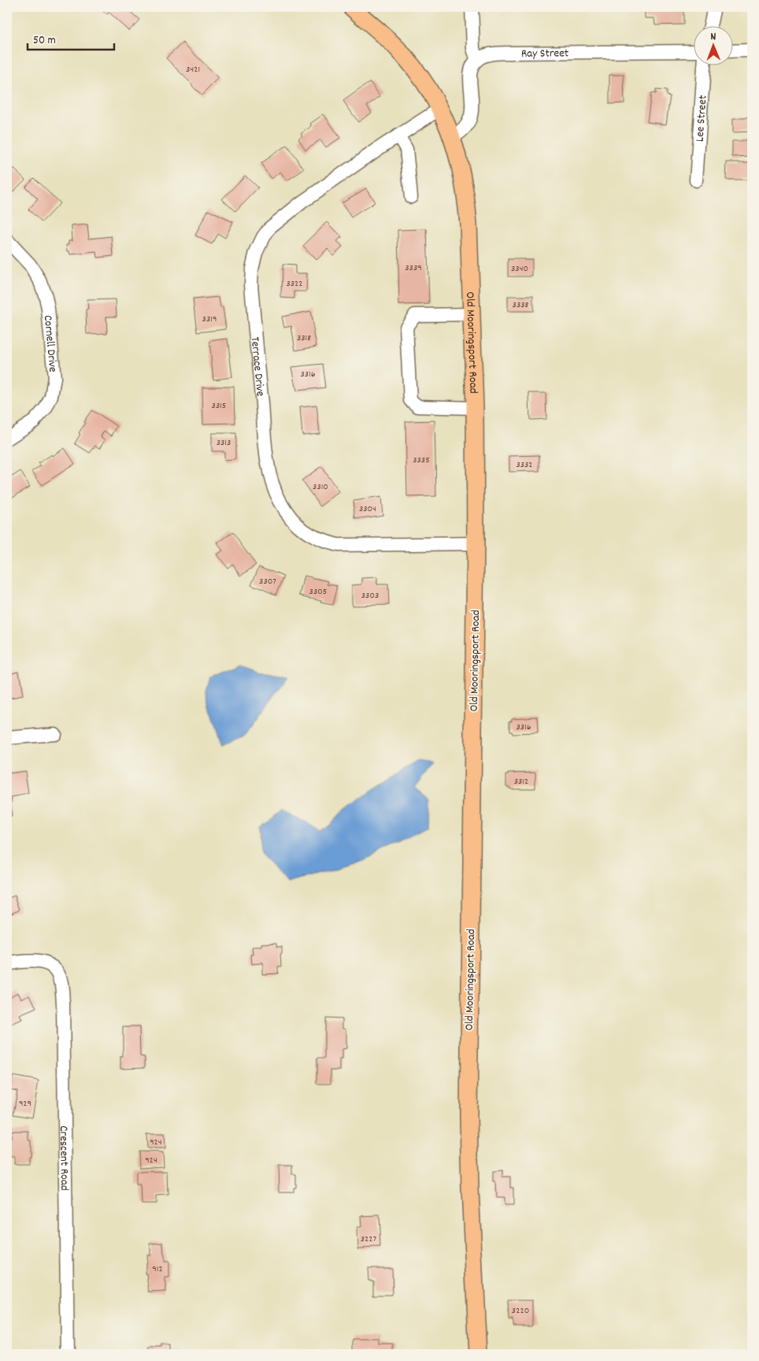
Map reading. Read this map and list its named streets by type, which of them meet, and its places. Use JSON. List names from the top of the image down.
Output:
{
  "streets": {
    "main road": ["Old Mooringsport Road"],
    "street": [
      "Ray Street",
      "Lee Street",
      "Cornell Drive",
      "Terrace Drive",
      "Crescent Road"
    ]
  },
  "crossings": [
    ["Old Mooringsport Road", "Terrace Drive"]
  ],
  "house_numbers": [
    "3421",
    "3339",
    "3340",
    "3322",
    "3338",
    "3319",
    "3318",
    "3316",
    "3315",
    "3313",
    "3335",
    "3332",
    "3310",
    "3304",
    "3307",
    "3305",
    "3303",
    "3316",
    "3312",
    "929",
    "924",
    "924",
    "3227",
    "912",
    "3220"
  ],
  "scale_bar": "50 m",
  "north": "top"
}
